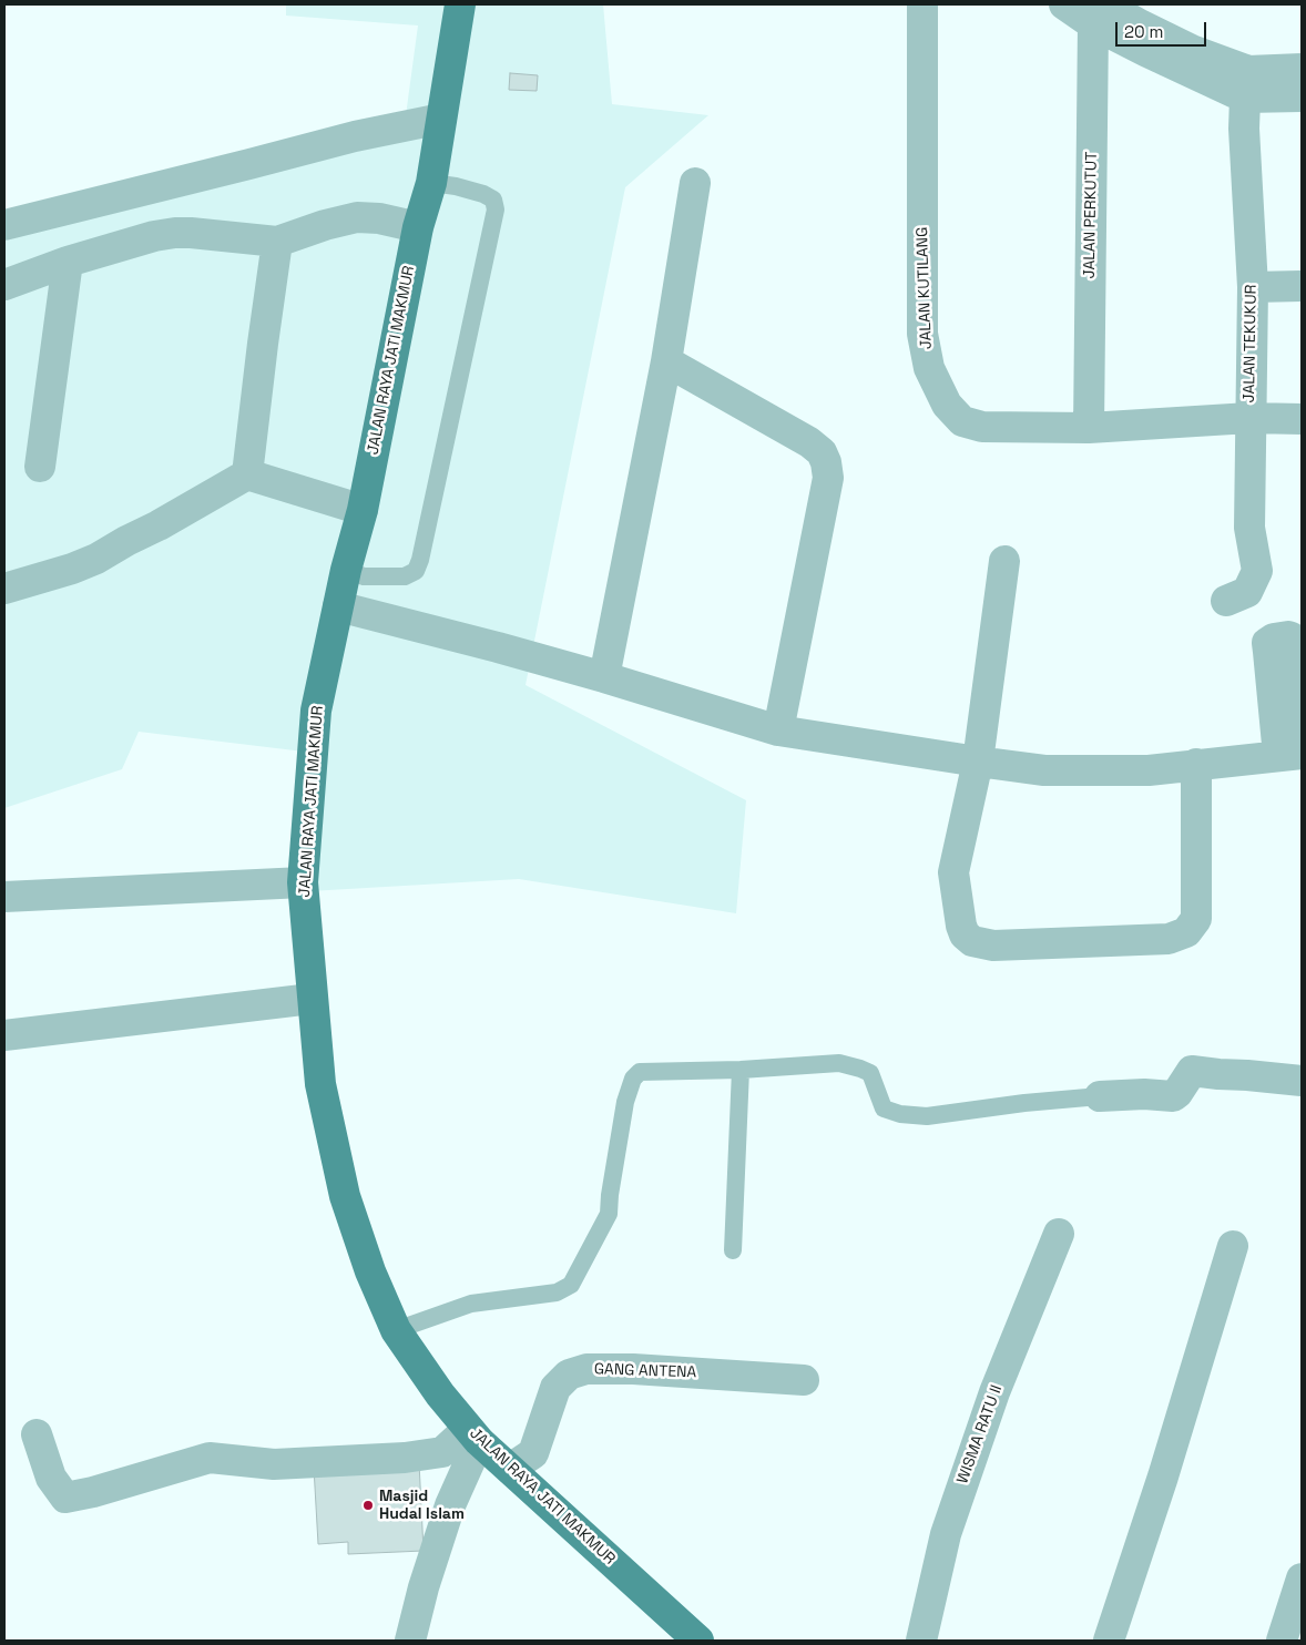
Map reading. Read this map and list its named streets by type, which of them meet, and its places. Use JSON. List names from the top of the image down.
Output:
{
  "streets": {
    "main road": ["JALAN RAYA JATI MAKMUR"],
    "street": [
      "JALAN PERKUTUT",
      "JALAN KUTILANG",
      "JALAN TEKUKUR",
      "GANG ANTENA",
      "WISMA RATU II"
    ]
  },
  "crossings": [
    ["JALAN PERKUTUT", "JALAN KUTILANG"],
    ["JALAN KUTILANG", "JALAN TEKUKUR"],
    ["JALAN RAYA JATI MAKMUR", "GANG ANTENA"]
  ],
  "places": ["Masjid Hudal Islam"],
  "scale_bar": "20 m"
}
